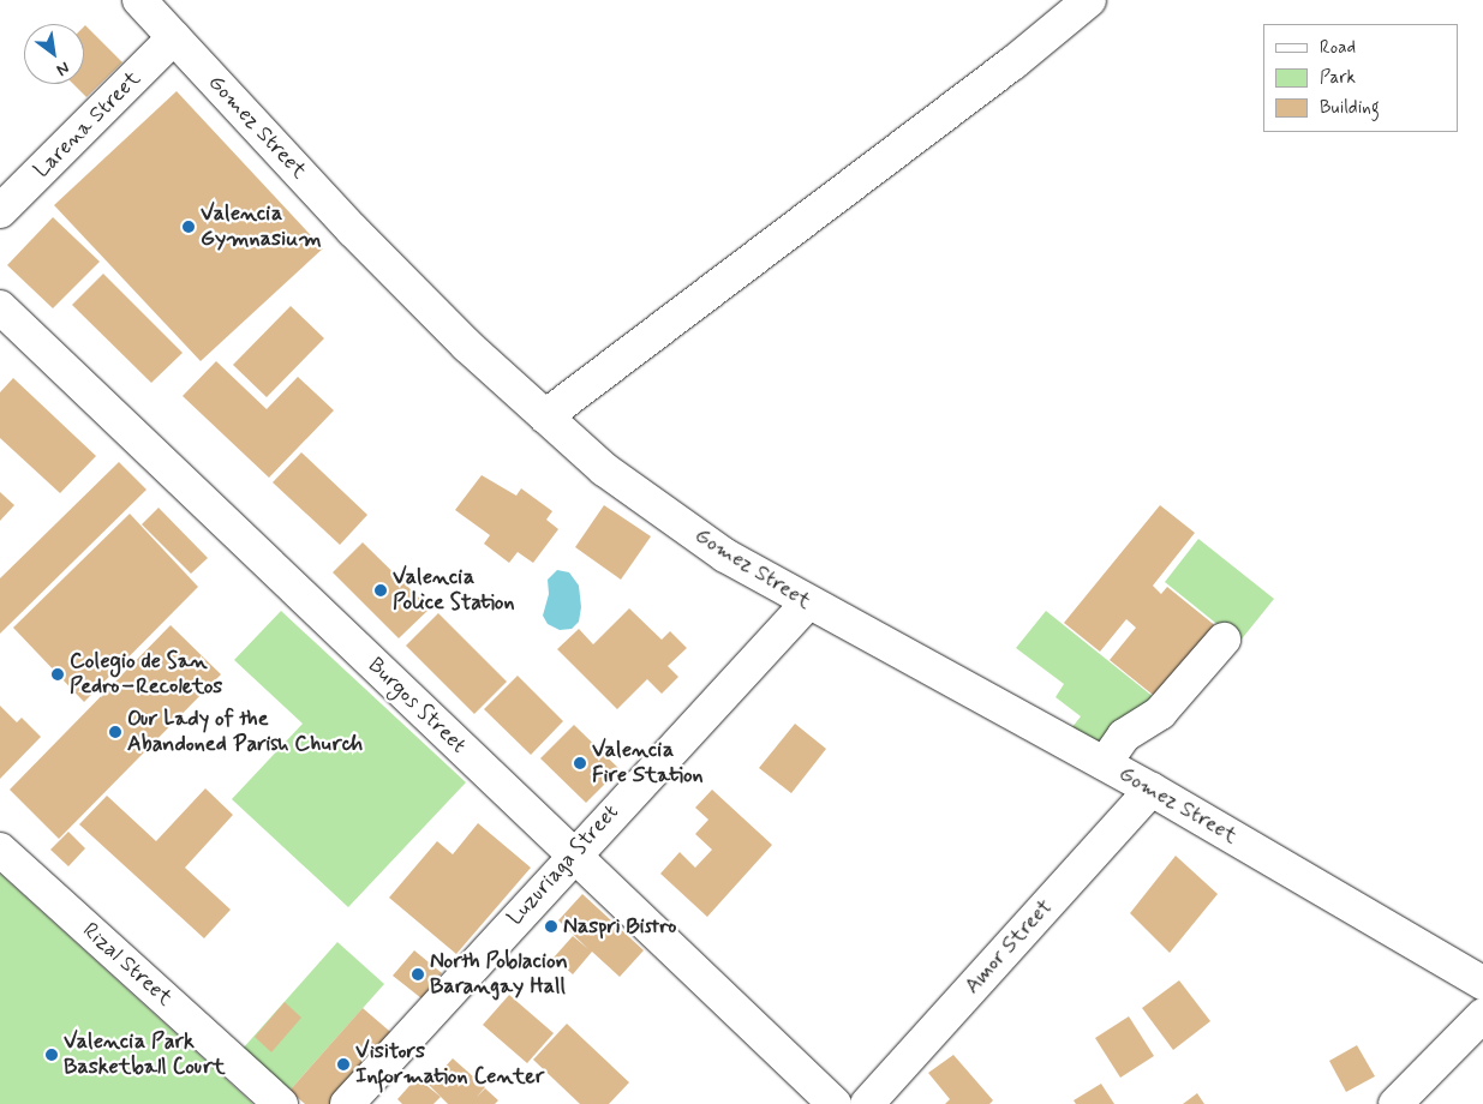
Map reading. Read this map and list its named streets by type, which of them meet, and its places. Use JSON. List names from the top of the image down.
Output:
{
  "streets": {
    "street": [
      "Larena Street",
      "Gomez Street",
      "Burgos Street",
      "Luzuriaga Street",
      "Amor Street",
      "Rizal Street"
    ]
  },
  "crossings": [
    ["Larena Street", "Gomez Street"],
    ["Gomez Street", "Luzuriaga Street"],
    ["Gomez Street", "Amor Street"],
    ["Burgos Street", "Luzuriaga Street"]
  ],
  "places": [
    "Valencia Gymnasium",
    "Valencia Police Station",
    "Colegio de San Pedro–Recoletos",
    "Our Lady of the Abandoned Parish Church",
    "Valencia Fire Station",
    "Naspri Bistro",
    "North Poblacion Barangay Hall",
    "Valencia Park Basketball Court",
    "Visitors Information Center"
  ],
  "legend": ["Road", "Park", "Building"],
  "north": "bottom right"
}
